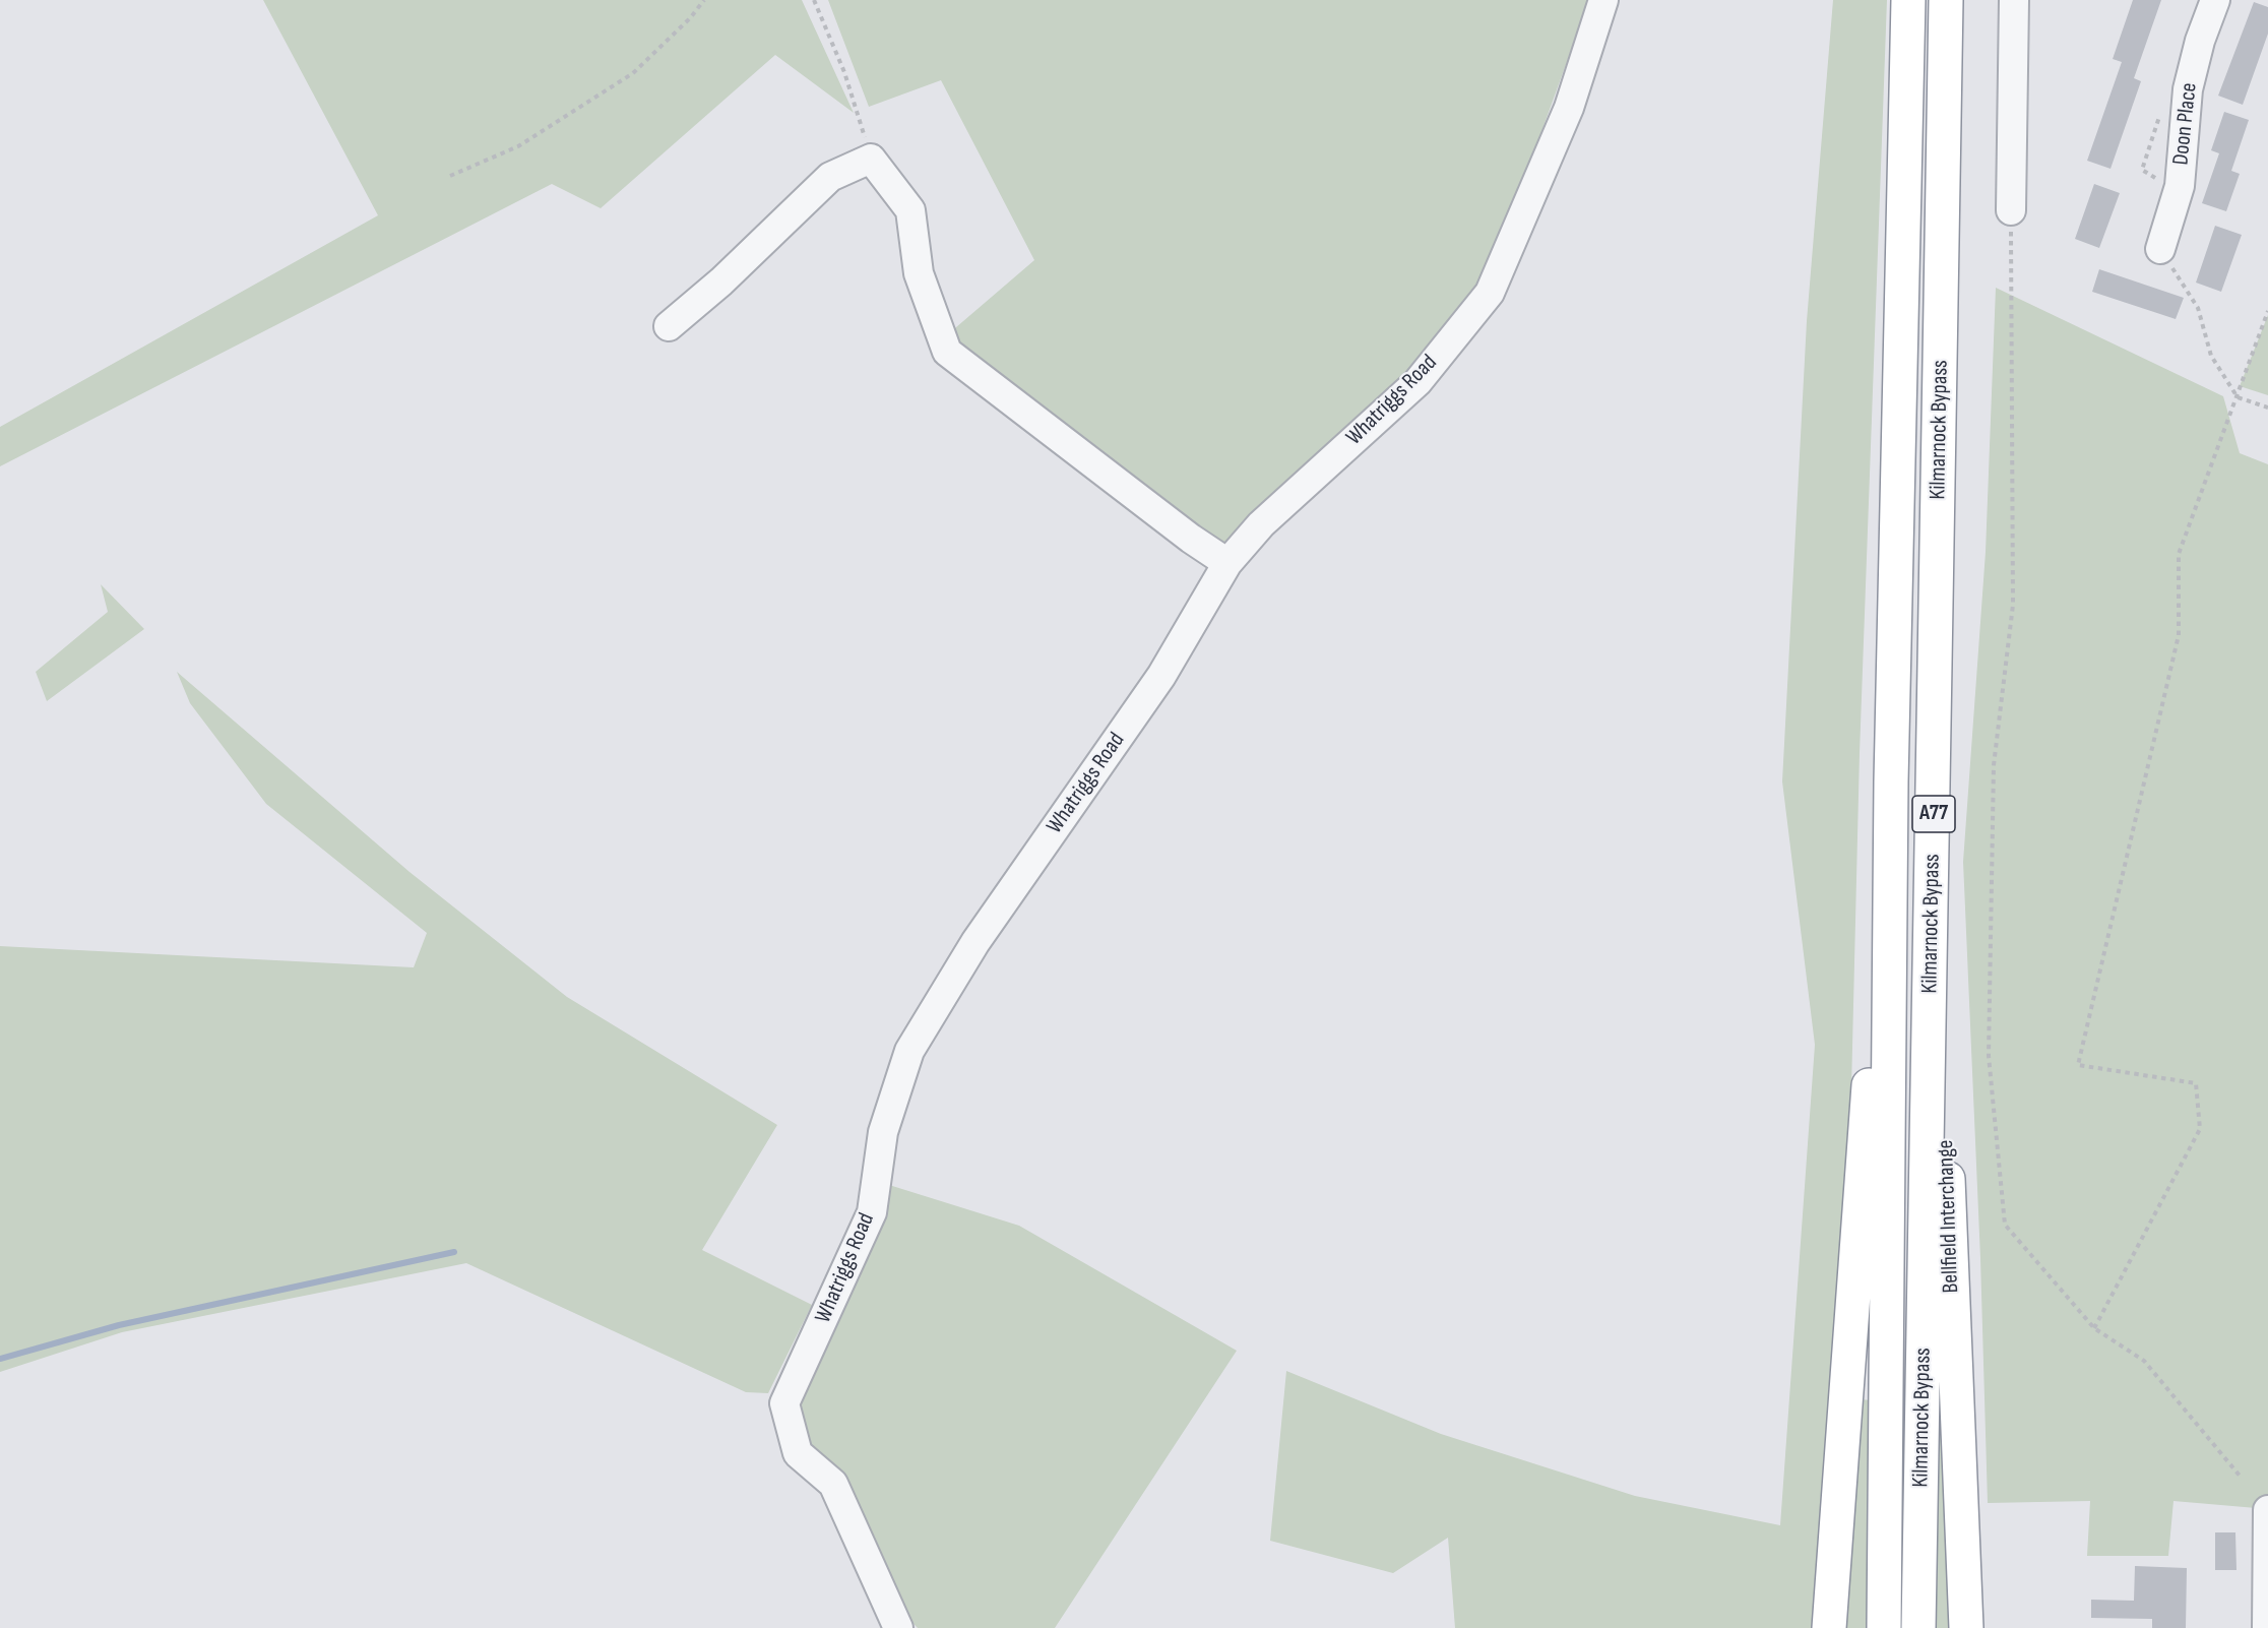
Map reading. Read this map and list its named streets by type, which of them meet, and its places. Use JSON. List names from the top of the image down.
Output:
{
  "streets": {
    "highway": ["Kilmarnock Bypass", "A77", "Bellfield Interchange"],
    "street": ["Doon Place", "Whatriggs Road"]
  },
  "crossings": [
    ["Kilmarnock Bypass", "A77"],
    ["Kilmarnock Bypass", "Bellfield Interchange"]
  ]
}
